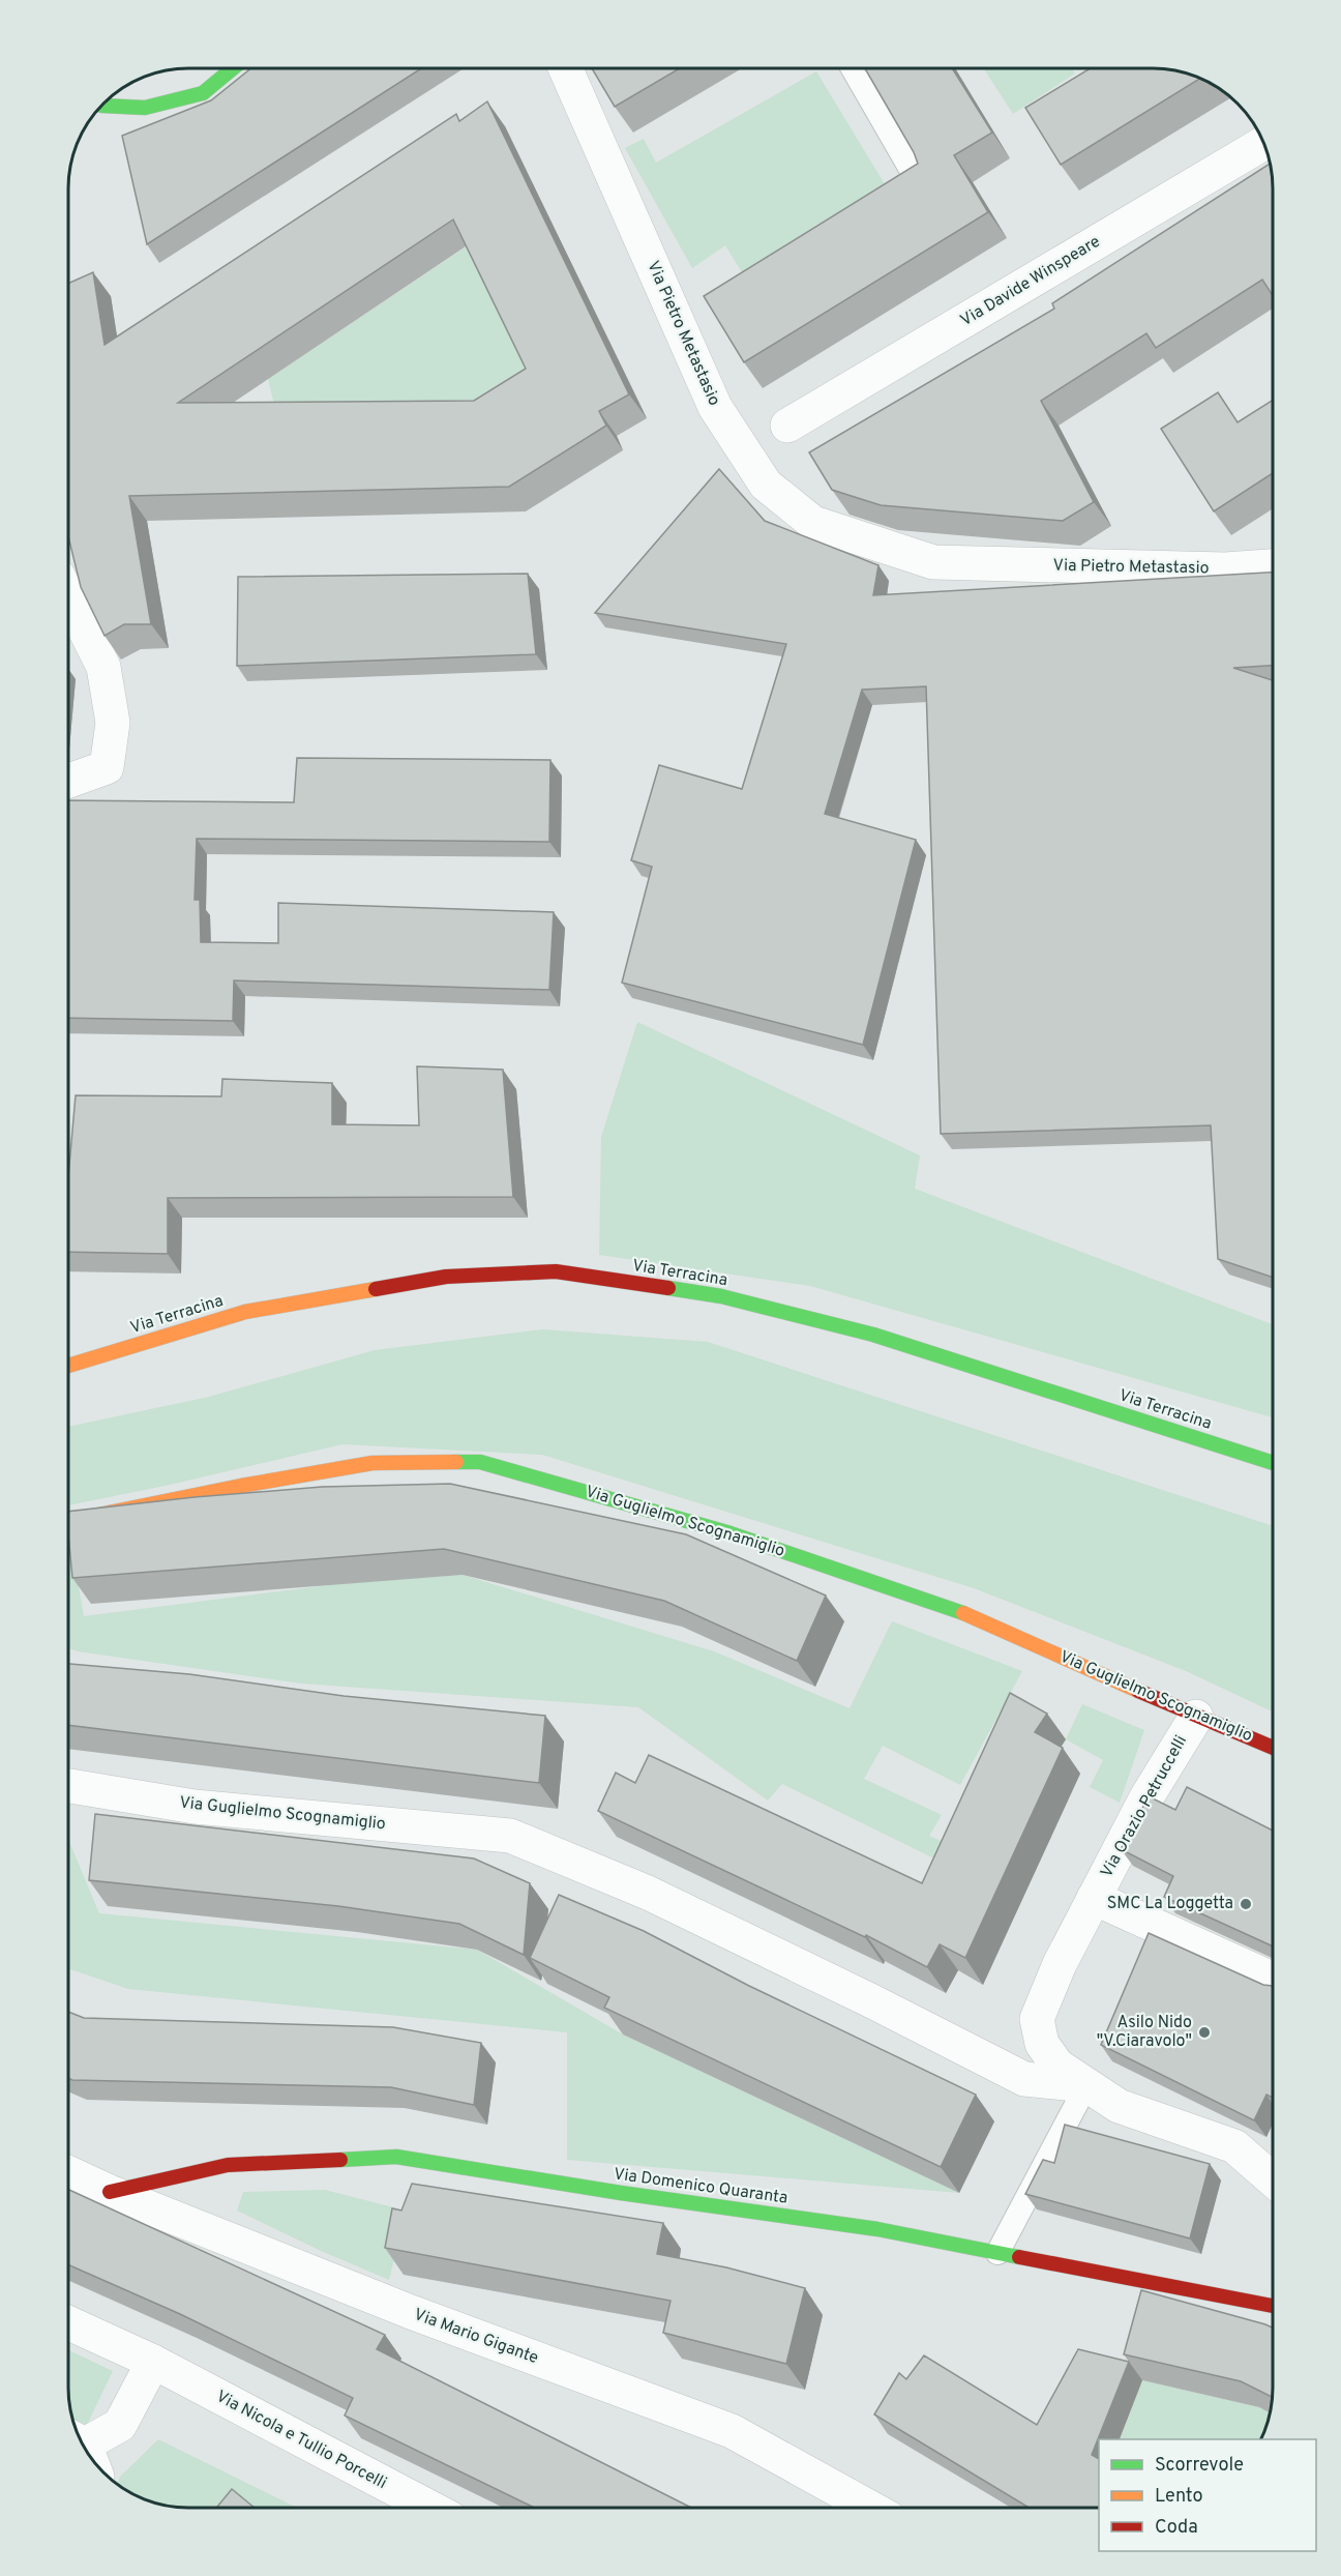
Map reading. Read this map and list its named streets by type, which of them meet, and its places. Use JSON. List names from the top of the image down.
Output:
{
  "streets": {
    "street": [
      "Via Davide Winspeare",
      "Via Pietro Metastasio",
      "Via Terracina",
      "Via Guglielmo Scognamiglio",
      "Via Orazio Petruccelli",
      "Via Domenico Quaranta",
      "Via Mario Gigante",
      "Via Nicola e Tullio Porcelli"
    ]
  },
  "crossings": [
    ["Via Guglielmo Scognamiglio", "Via Orazio Petruccelli"],
    ["Via Domenico Quaranta", "Via Mario Gigante"]
  ],
  "places": ["SMC La Loggetta", "Asilo Nido \"V.Ciaravolo\""],
  "legend": ["Scorrevole", "Lento", "Coda"]
}
